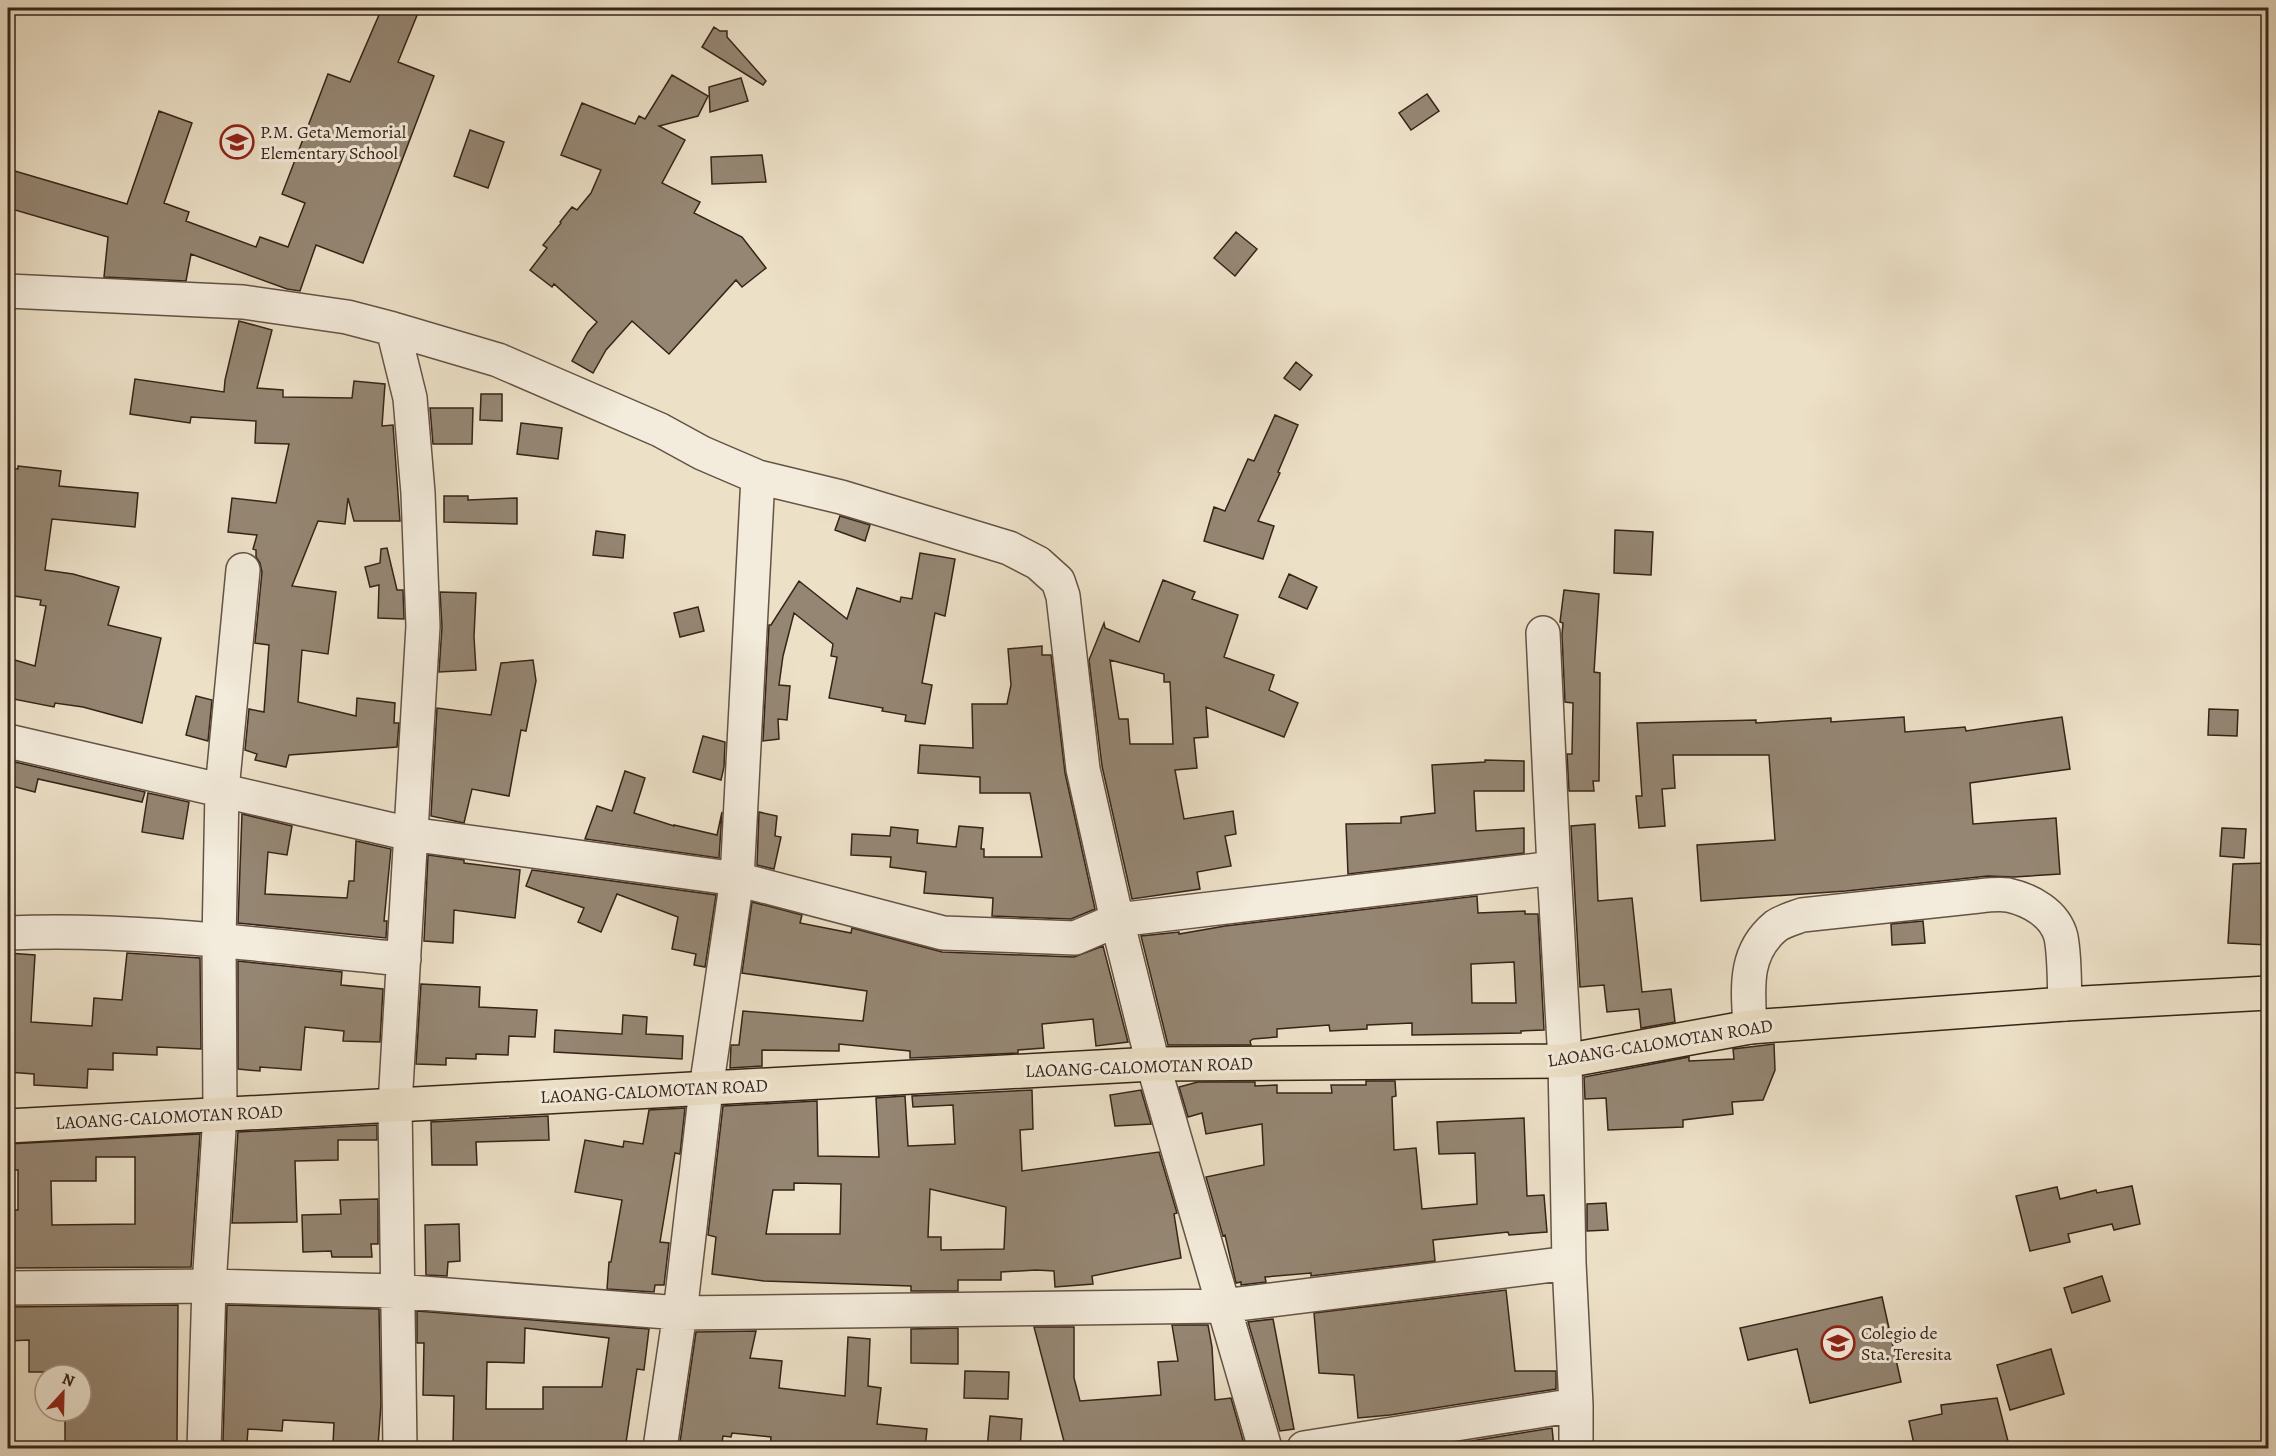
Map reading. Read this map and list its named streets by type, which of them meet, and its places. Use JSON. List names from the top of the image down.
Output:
{
  "streets": {
    "main road": ["LAOANG-CALOMOTAN ROAD"]
  },
  "places": {
    "school or university": ["P.M. Geta Memorial Elementary School", "Colegio de Sta. Teresita"]
  },
  "north": "top"
}
